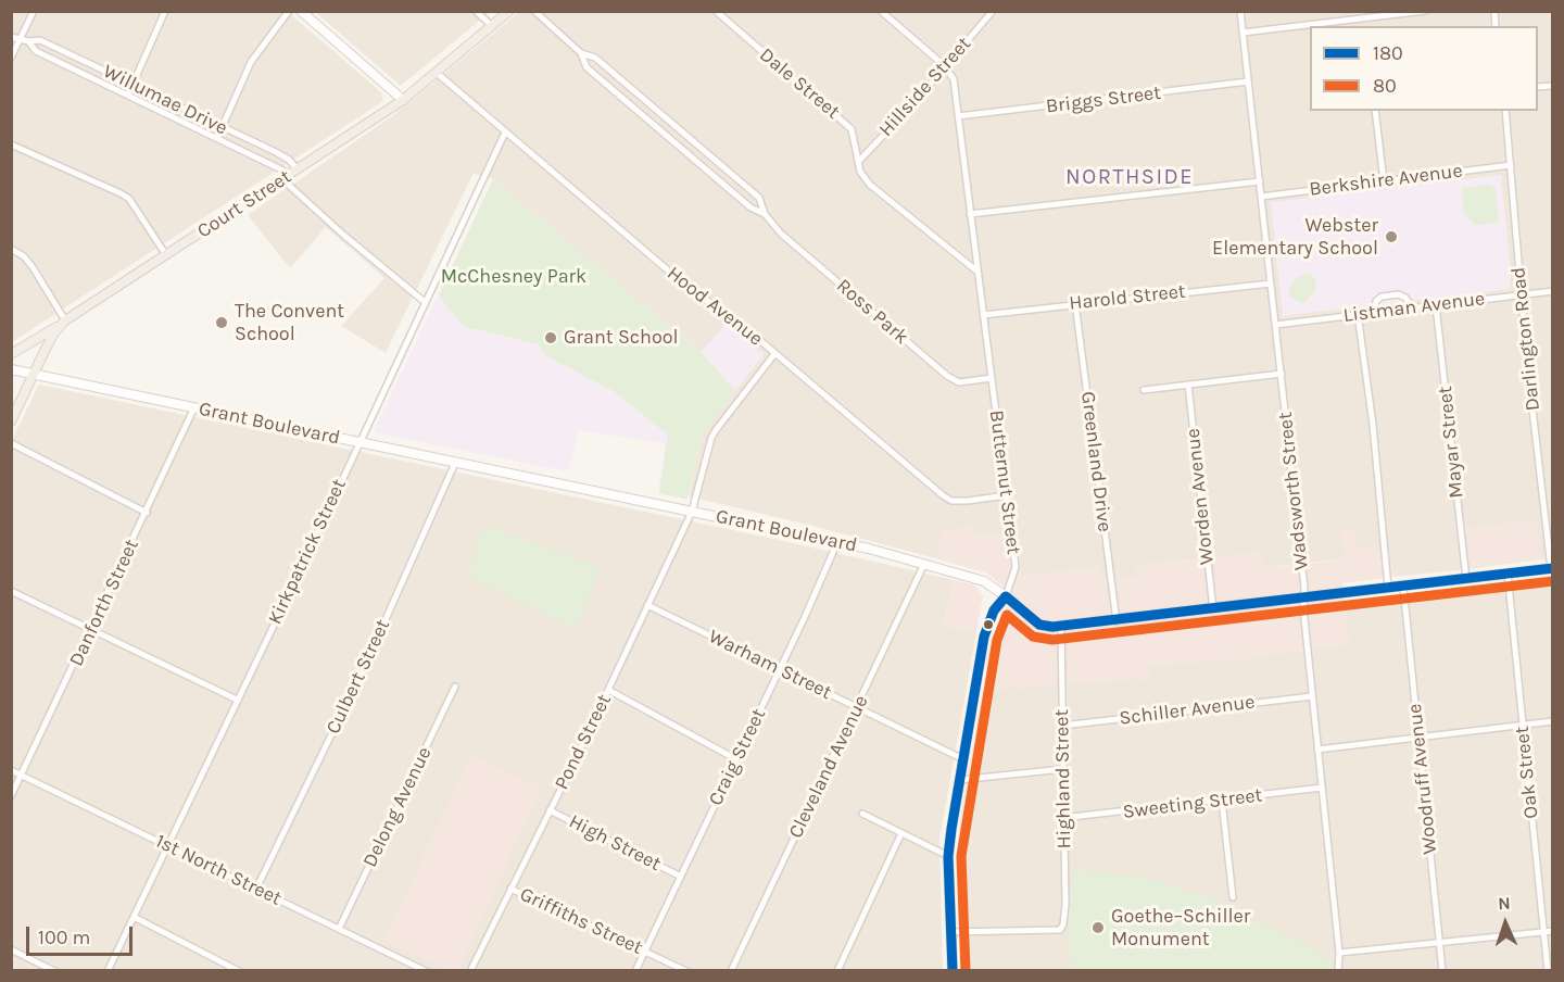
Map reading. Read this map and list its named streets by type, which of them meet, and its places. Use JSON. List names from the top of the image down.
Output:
{
  "streets": {
    "main road": ["Court Street"],
    "street": [
      "Dale Street",
      "Hillside Street",
      "Willumae Drive",
      "Briggs Street",
      "Berkshire Avenue",
      "Harold Street",
      "Hood Avenue",
      "Listman Avenue",
      "Ross Park",
      "Darlington Road",
      "Grant Boulevard",
      "Mayar Street",
      "Greenland Drive",
      "Butternut Street",
      "Wadsworth Street",
      "Worden Avenue",
      "Kirkpatrick Street",
      "Danforth Street",
      "Warham Street",
      "Culbert Street",
      "Schiller Avenue",
      "Pond Street",
      "Craig Street",
      "Cleveland Avenue",
      "Oak Street",
      "Highland Street",
      "Woodruff Avenue",
      "Sweeting Street",
      "Delong Avenue",
      "High Street",
      "1st North Street",
      "Griffiths Street"
    ]
  },
  "crossings": [
    ["Dale Street", "Hillside Street"],
    ["Dale Street", "Butternut Street"],
    ["Hillside Street", "Butternut Street"],
    ["Willumae Drive", "Court Street"],
    ["Briggs Street", "Butternut Street"],
    ["Briggs Street", "Wadsworth Street"],
    ["Berkshire Avenue", "Darlington Road"],
    ["Berkshire Avenue", "Wadsworth Street"],
    ["Court Street", "Hood Avenue"],
    ["Court Street", "Grant Boulevard"],
    ["Harold Street", "Greenland Drive"],
    ["Harold Street", "Butternut Street"],
    ["Harold Street", "Wadsworth Street"],
    ["Hood Avenue", "Butternut Street"],
    ["Hood Avenue", "Kirkpatrick Street"],
    ["Hood Avenue", "Pond Street"],
    ["Listman Avenue", "Darlington Road"],
    ["Listman Avenue", "Mayar Street"],
    ["Listman Avenue", "Wadsworth Street"],
    ["Ross Park", "Butternut Street"],
    ["Darlington Road", "Grant Boulevard"],
    ["Grant Boulevard", "Mayar Street"],
    ["Grant Boulevard", "Greenland Drive"],
    ["Grant Boulevard", "Butternut Street"],
    ["Grant Boulevard", "Wadsworth Street"],
    ["Grant Boulevard", "Worden Avenue"],
    ["Grant Boulevard", "Kirkpatrick Street"],
    ["Grant Boulevard", "Danforth Street"],
    ["Grant Boulevard", "Culbert Street"],
    ["Grant Boulevard", "Pond Street"],
    ["Grant Boulevard", "Craig Street"],
    ["Grant Boulevard", "Cleveland Avenue"],
    ["Grant Boulevard", "Oak Street"],
    ["Grant Boulevard", "Highland Street"],
    ["Grant Boulevard", "Woodruff Avenue"],
    ["Butternut Street", "Warham Street"],
    ["Butternut Street", "Highland Street"],
    ["Wadsworth Street", "Schiller Avenue"],
    ["Wadsworth Street", "Sweeting Street"],
    ["Kirkpatrick Street", "1st North Street"],
    ["Danforth Street", "1st North Street"],
    ["Warham Street", "Pond Street"],
    ["Warham Street", "Craig Street"],
    ["Warham Street", "Cleveland Avenue"],
    ["Culbert Street", "1st North Street"],
    ["Schiller Avenue", "Highland Street"],
    ["Pond Street", "High Street"],
    ["Pond Street", "Griffiths Street"],
    ["Craig Street", "High Street"],
    ["Craig Street", "Griffiths Street"],
    ["Highland Street", "Sweeting Street"],
    ["Delong Avenue", "1st North Street"]
  ],
  "districts": ["NORTHSIDE"],
  "parks": ["McChesney Park"],
  "places": [
    "Webster Elementary School",
    "The Convent School",
    "Grant School",
    "Goethe–Schiller Monument"
  ],
  "lines": ["transit line 180", "transit line 80"],
  "legend": ["180", "80"],
  "scale_bar": "100 m",
  "north": "top"
}
